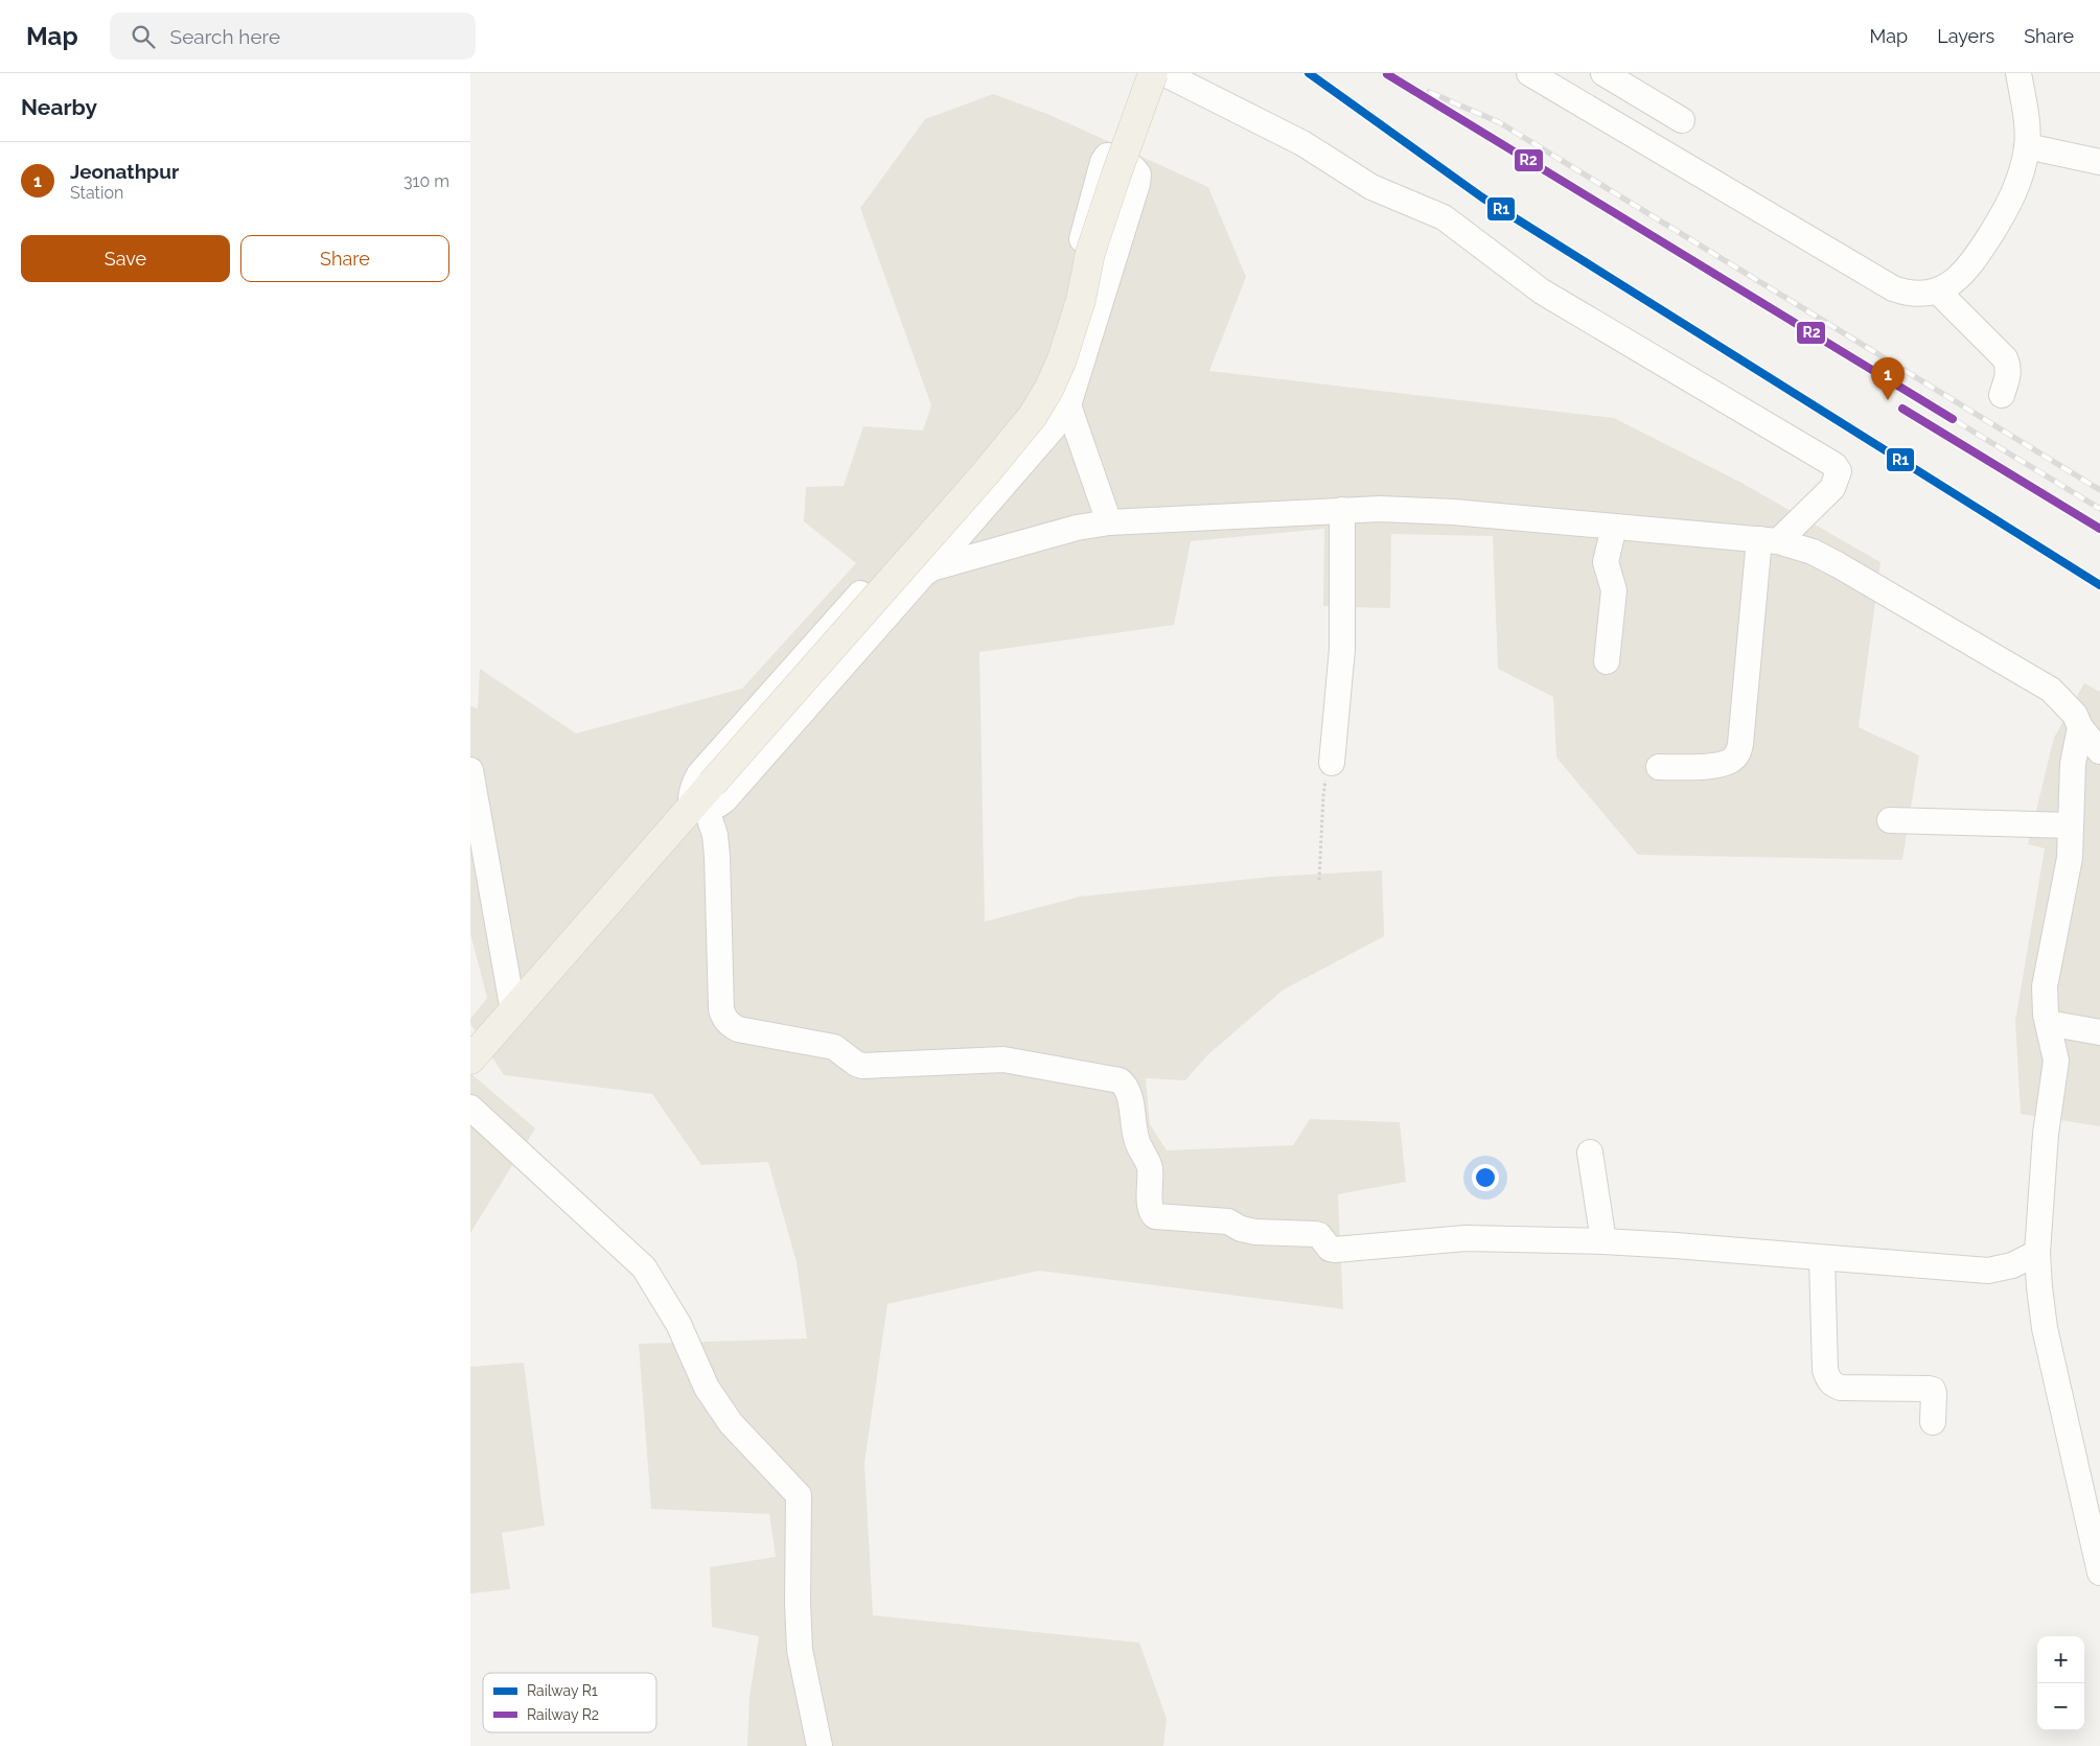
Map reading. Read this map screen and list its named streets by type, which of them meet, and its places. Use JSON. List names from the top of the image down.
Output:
{
  "lines": ["rail line R1", "rail line R2"],
  "legend": ["Railway R1", "Railway R2"],
  "page": {
    "header": "Map",
    "search": "Search here",
    "nav": ["Map", "Layers", "Share"],
    "heading": "Nearby",
    "list": [
      {
        "mark": "1",
        "name": "Jeonathpur",
        "note": "Station",
        "value": "310 m"
      }
    ],
    "buttons": ["Save", "Share"],
    "pins": "1",
    "map_buttons": ["+", "−"]
  }
}
